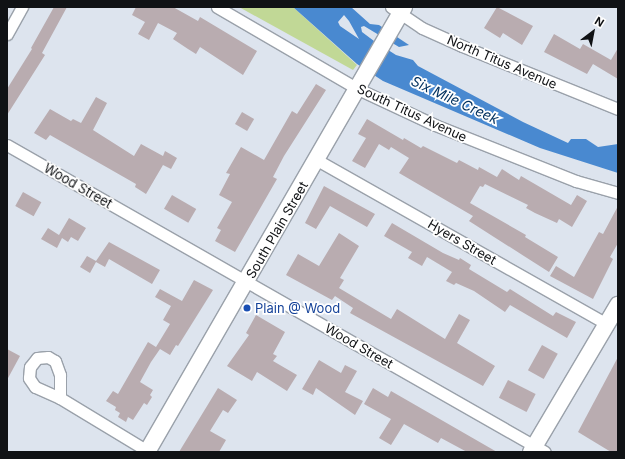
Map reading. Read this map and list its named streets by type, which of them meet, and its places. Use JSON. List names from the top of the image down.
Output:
{
  "streets": {
    "street": [
      "North Titus Avenue",
      "South Titus Avenue",
      "Wood Street",
      "South Plain Street",
      "Hyers Street"
    ]
  },
  "crossings": [
    ["North Titus Avenue", "South Plain Street"],
    ["South Titus Avenue", "South Plain Street"],
    ["Wood Street", "South Plain Street"],
    ["South Plain Street", "Hyers Street"]
  ],
  "water": ["Six Mile Creek"],
  "places": ["Plain @ Wood"],
  "north": "top right"
}
